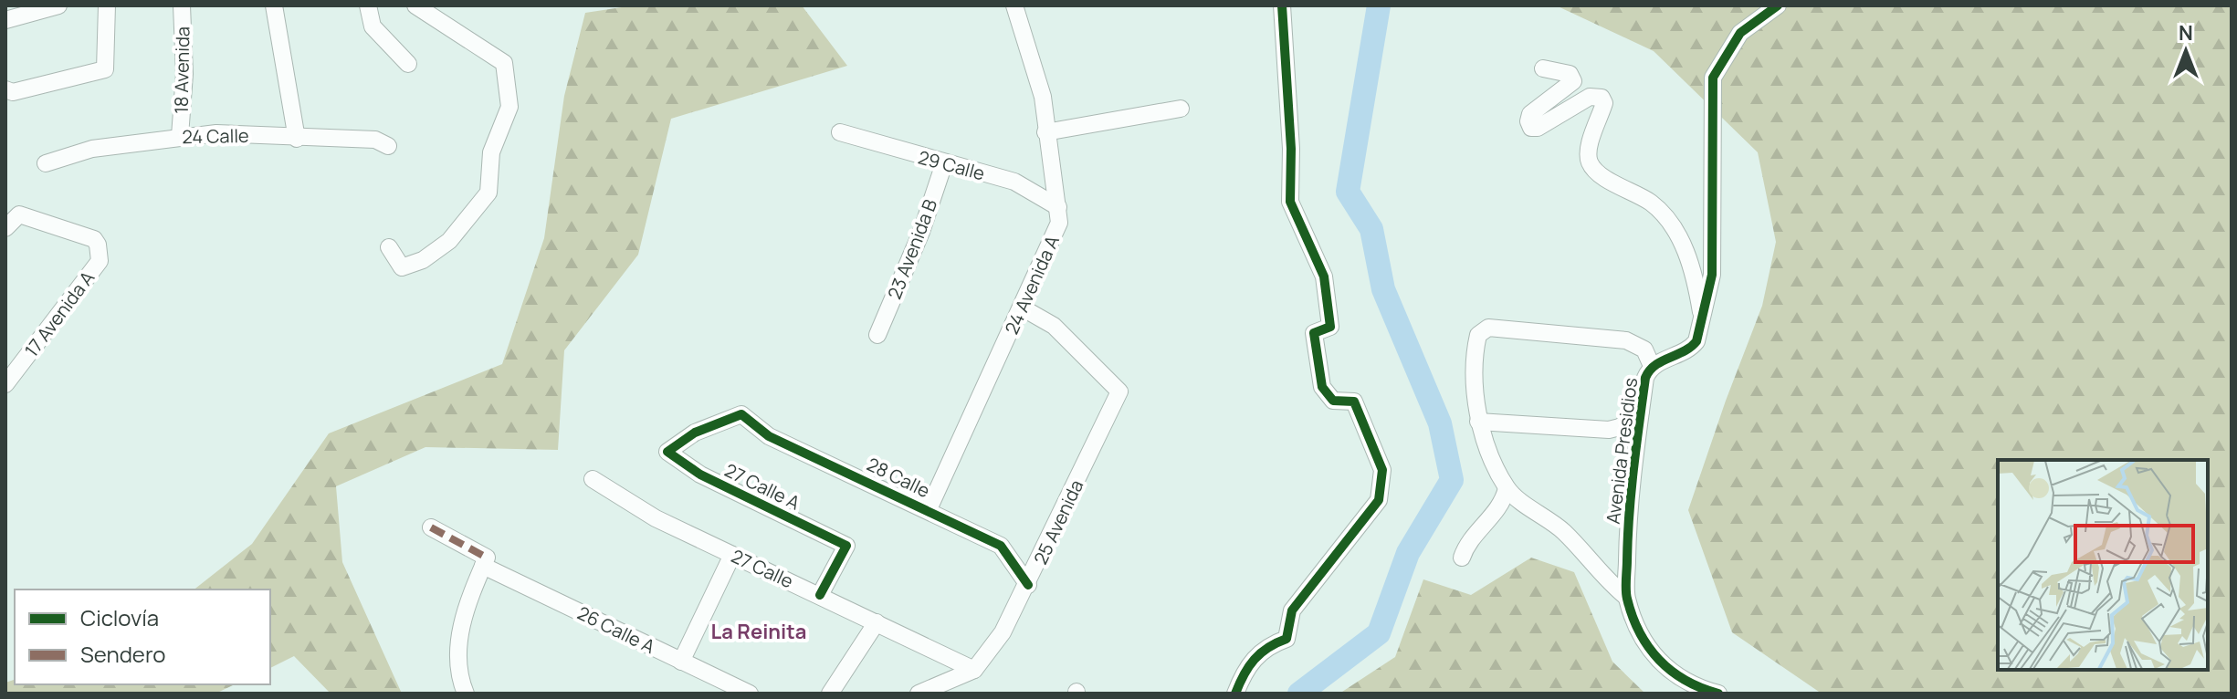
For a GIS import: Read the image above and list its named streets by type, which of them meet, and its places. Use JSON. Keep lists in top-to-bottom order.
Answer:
{
  "streets": {
    "street": [
      "18 Avenida",
      "24 Calle",
      "29 Calle",
      "23 Avenida B",
      "24 Avenida A",
      "17 Avenida A",
      "Avenida Presidios",
      "28 Calle",
      "27 Calle A",
      "25 Avenida",
      "27 Calle",
      "26 Calle A"
    ]
  },
  "crossings": [
    ["18 Avenida", "24 Calle"],
    ["29 Calle", "23 Avenida B"],
    ["29 Calle", "24 Avenida A"],
    ["24 Avenida A", "28 Calle"],
    ["24 Avenida A", "25 Avenida"],
    ["28 Calle", "27 Calle A"],
    ["28 Calle", "25 Avenida"],
    ["27 Calle A", "27 Calle"],
    ["25 Avenida", "27 Calle"]
  ],
  "districts": ["La Reinita"],
  "legend": ["Ciclovía", "Sendero"],
  "north": "top"
}
